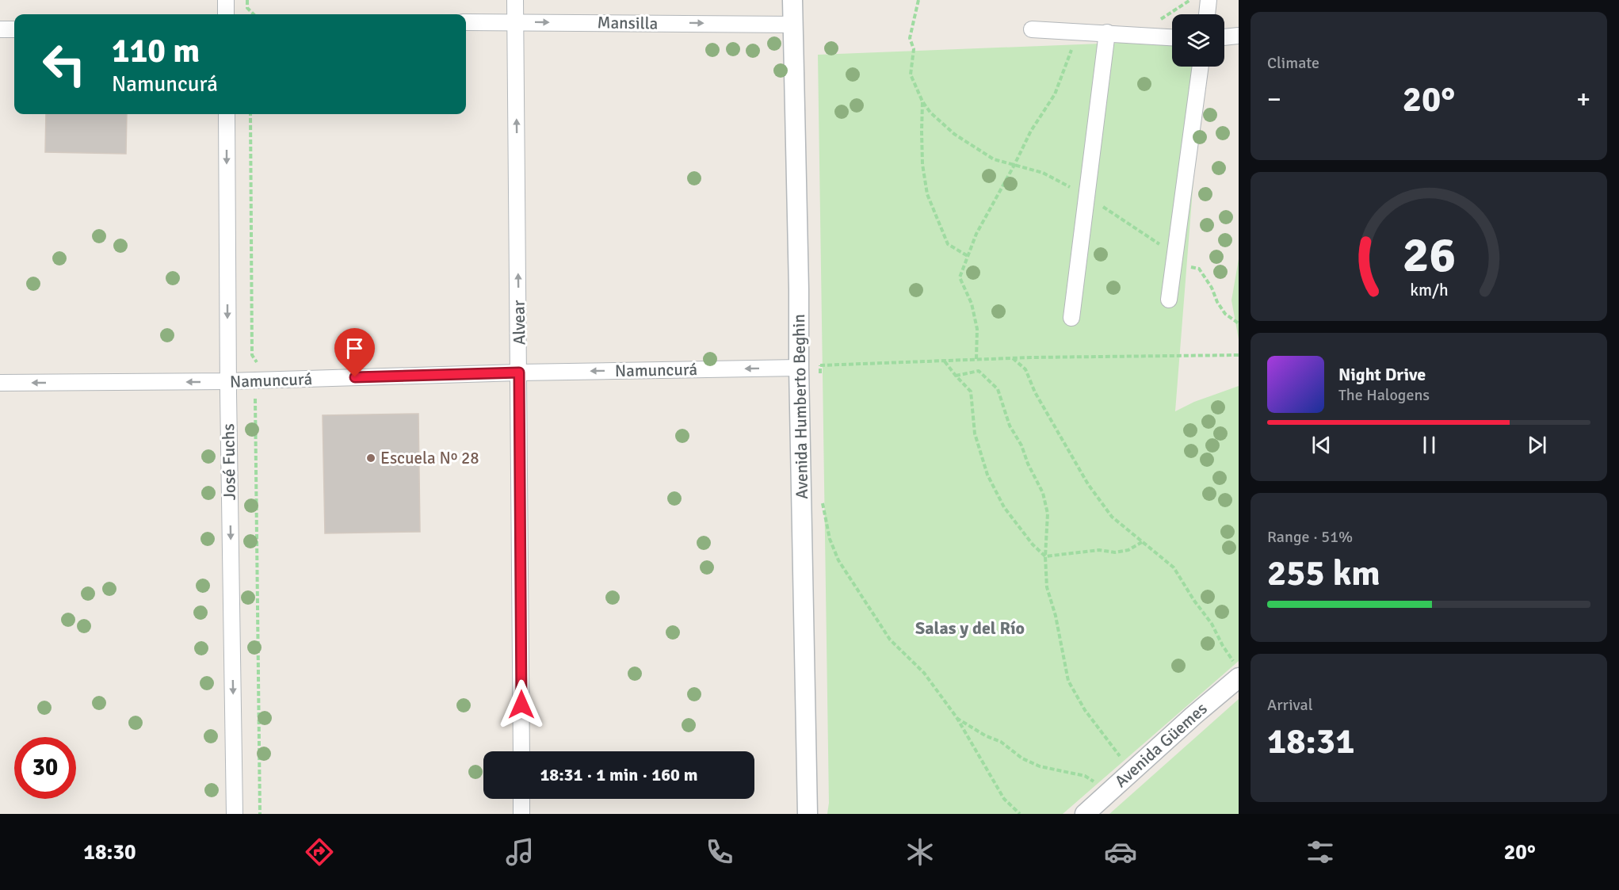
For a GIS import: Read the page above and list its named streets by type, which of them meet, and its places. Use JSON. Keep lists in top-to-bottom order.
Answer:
{
  "streets": {
    "street": [
      "Mansilla",
      "Alvear",
      "Namuncurá",
      "Avenida Humberto Beghin",
      "José Fuchs",
      "Avenida Güemes"
    ]
  },
  "crossings": [
    ["Mansilla", "Alvear"],
    ["Mansilla", "Avenida Humberto Beghin"],
    ["Alvear", "Namuncurá"],
    ["Namuncurá", "Avenida Humberto Beghin"],
    ["Namuncurá", "José Fuchs"]
  ],
  "one_way": [
    "Mansilla",
    "Alvear",
    "Namuncurá",
    "José Fuchs"
  ],
  "districts": ["Salas y del Río"],
  "places": ["Escuela Nº 28"],
  "page": {
    "tile": [
      "Climate",
      ["Range · 51%", "255 km"],
      ["Arrival", "18:31"]
    ],
    "turn": ["110 m", "Namuncurá"],
    "heat": ["−", "20°", "+"],
    "song": ["Night Drive", "The Halogens"],
    "limit": "30",
    "trip": "18:31 · 1 min · 160 m",
    "tabs": ["18:30", "20°"],
    "gauge": ["26", "km/h"]
  }
}
